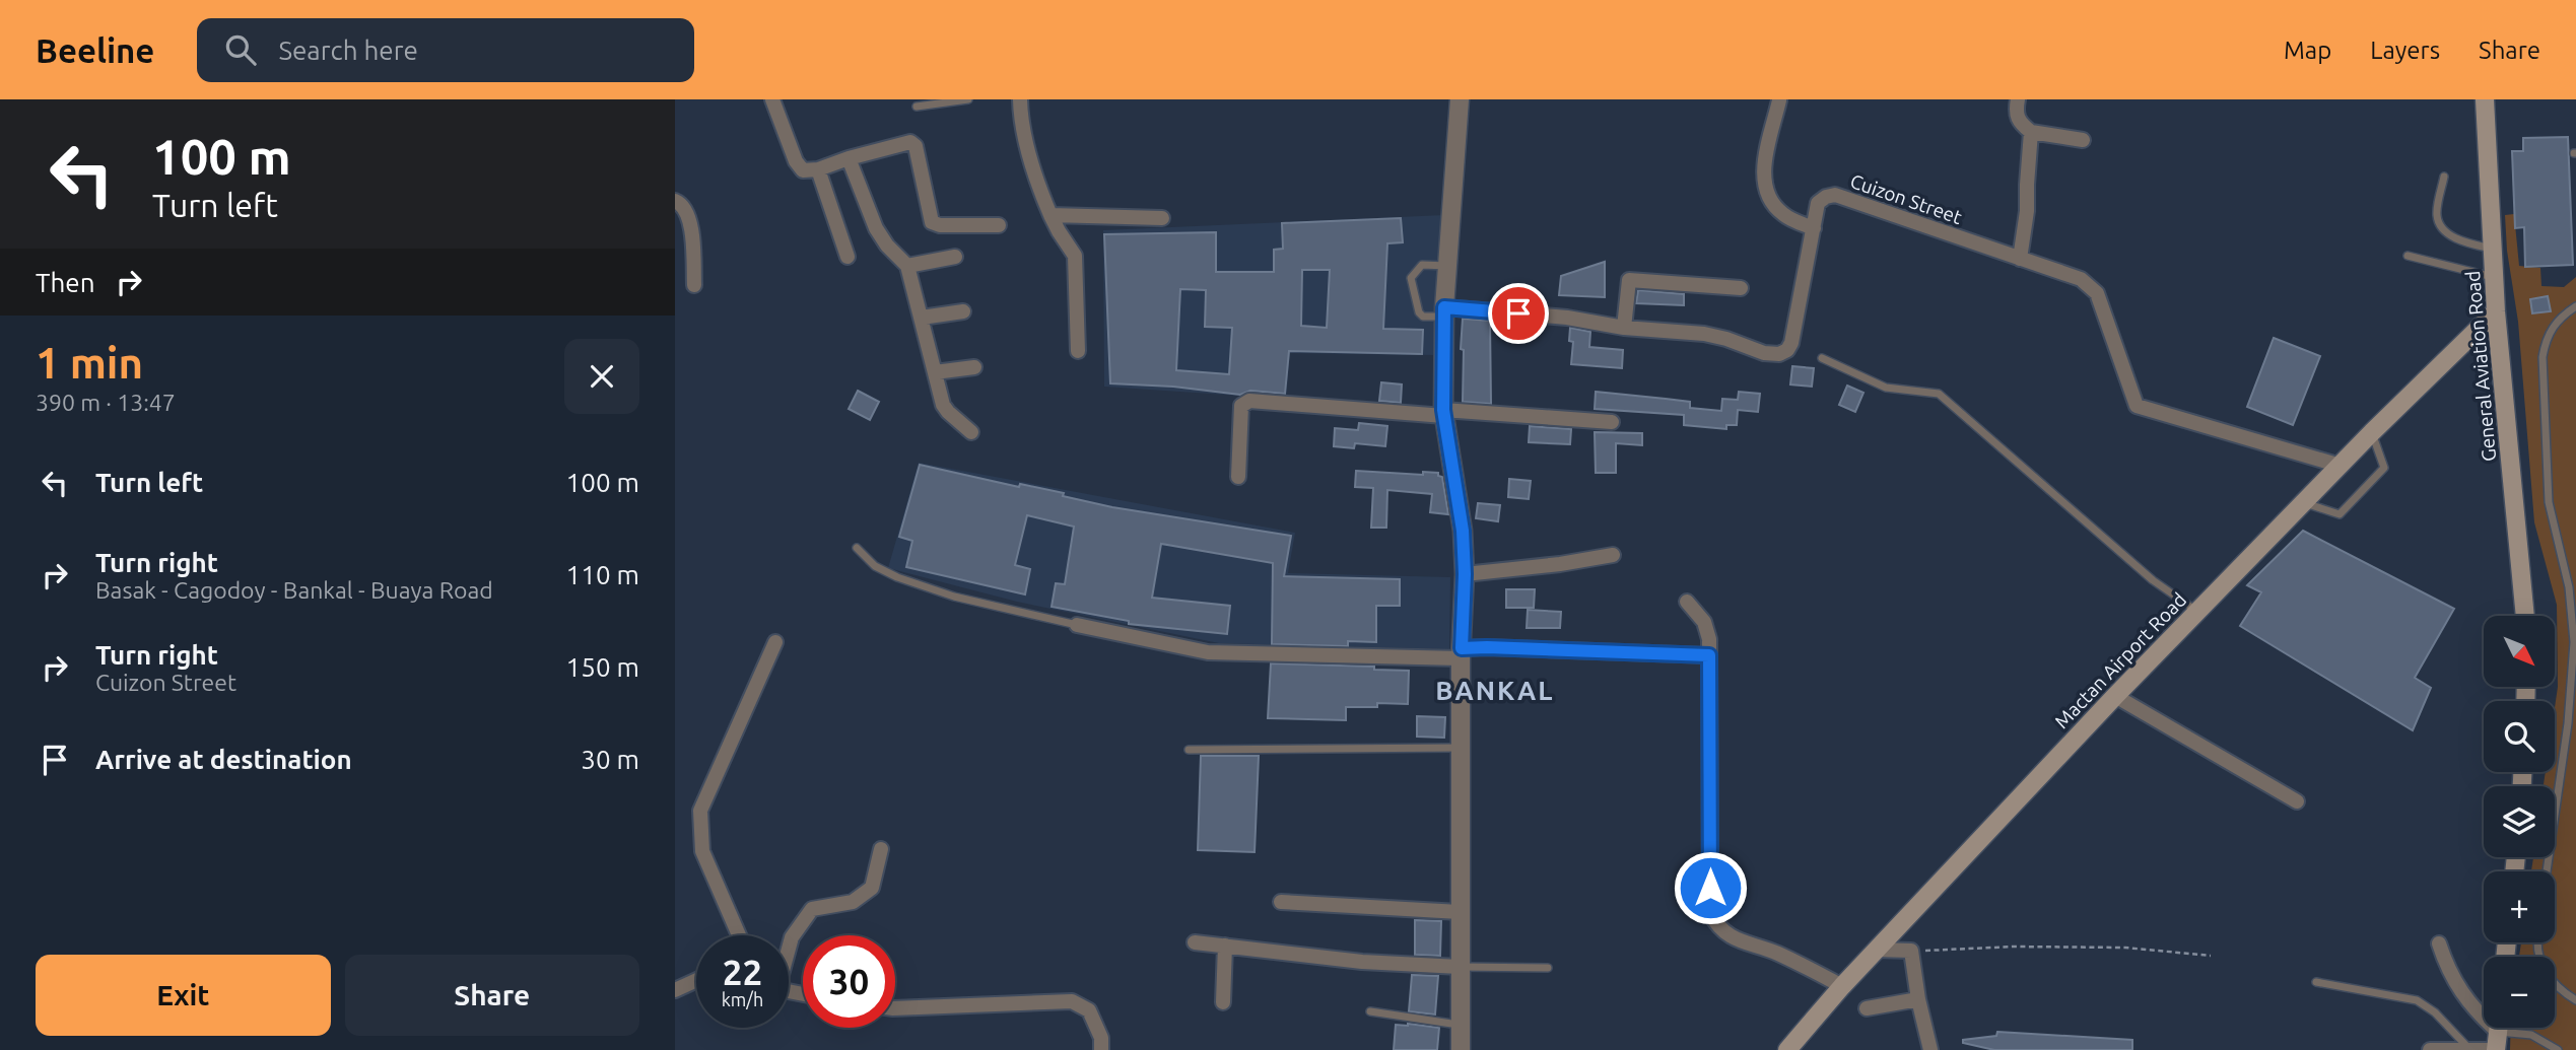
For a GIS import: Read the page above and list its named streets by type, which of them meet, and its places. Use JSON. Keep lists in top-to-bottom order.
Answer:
{
  "streets": {
    "main road": ["General Aviation Road", "Mactan Airport Road"],
    "street": ["Cuizon Street"]
  },
  "crossings": [
    ["Cuizon Street", "Mactan Airport Road"],
    ["General Aviation Road", "Mactan Airport Road"]
  ],
  "districts": ["BANKAL"],
  "north": "bottom right",
  "page": {
    "header": "Beeline",
    "search": "Search here",
    "nav": ["Map", "Layers", "Share"],
    "turn": ["100 m", "Turn left"],
    "then": "Then",
    "heading": ["1 min", "390 m · 13:47"],
    "list": [
      {
        "name": "Turn left",
        "value": "100 m"
      },
      {
        "name": "Turn right",
        "note": "Basak - Cagodoy - Bankal - Buaya Road",
        "value": "110 m"
      },
      {
        "name": "Turn right",
        "note": "Cuizon Street",
        "value": "150 m"
      },
      {
        "name": "Arrive at destination",
        "value": "30 m"
      }
    ],
    "map_buttons": ["+", "−"],
    "speed": "22 km/h",
    "limit": "30",
    "buttons": ["Exit", "Share"]
  }
}
